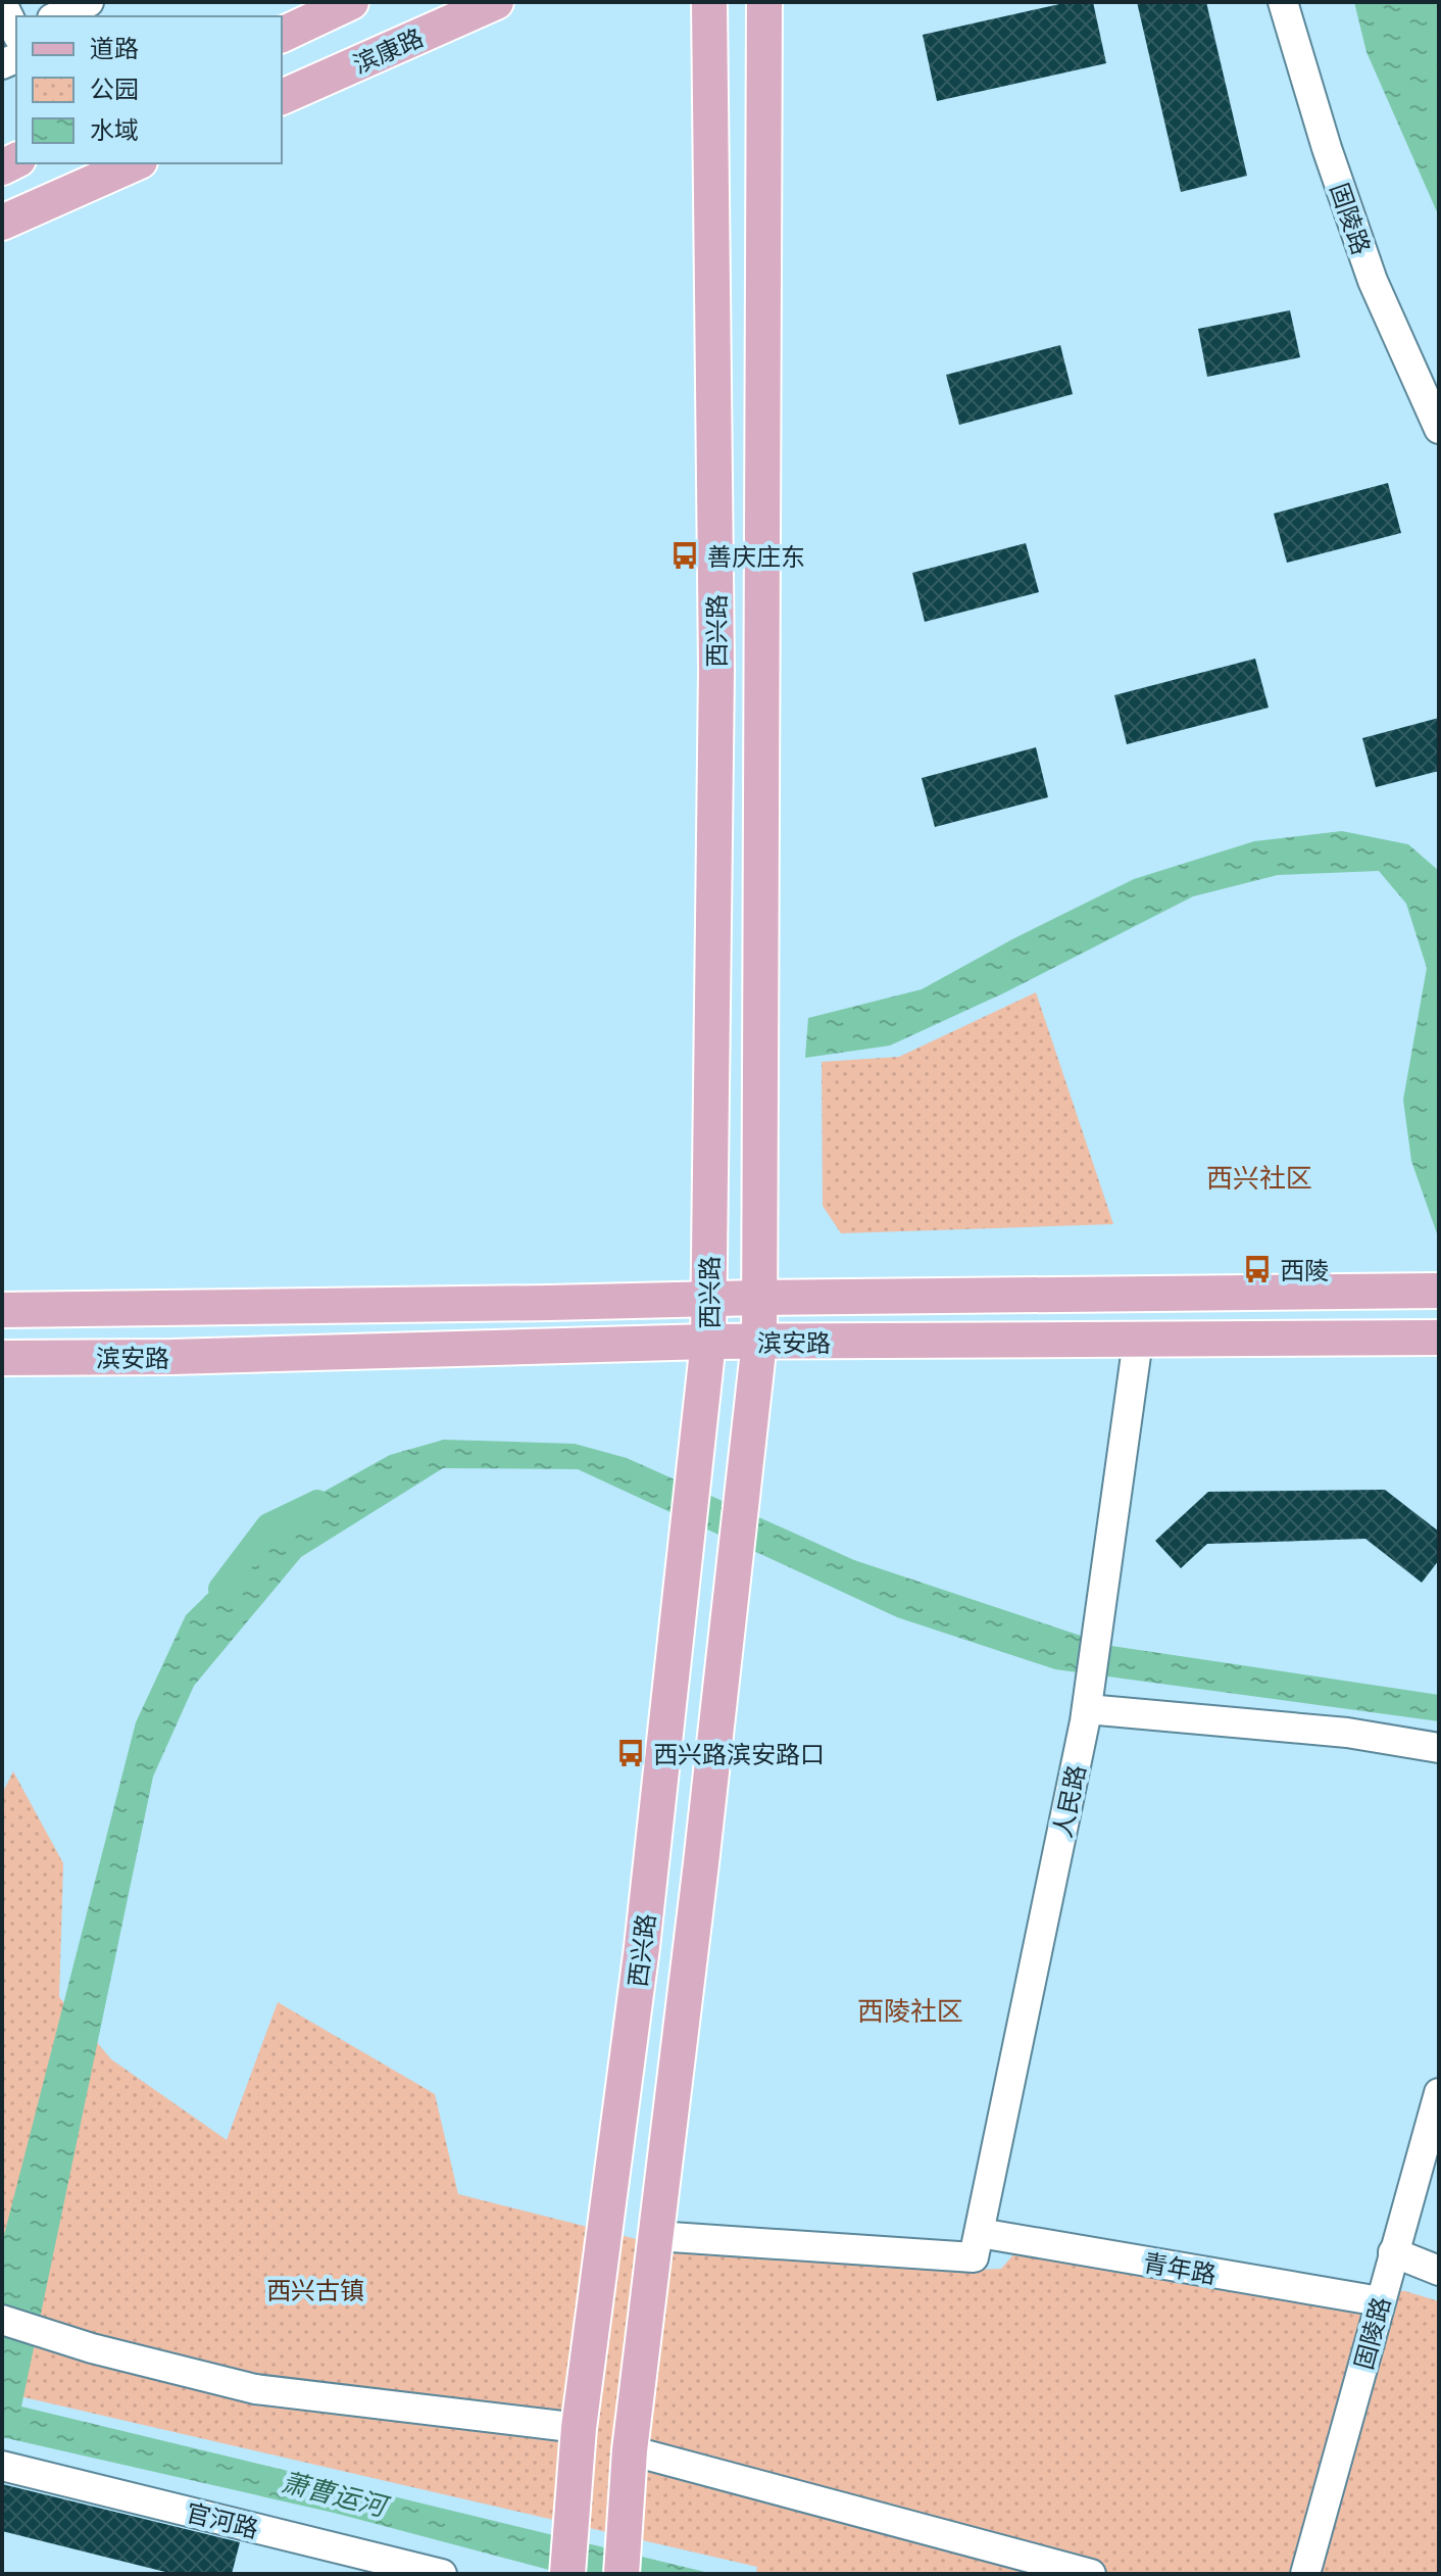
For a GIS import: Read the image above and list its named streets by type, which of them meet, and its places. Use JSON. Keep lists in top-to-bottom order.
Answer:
{
  "streets": {
    "main road": ["滨康路", "西兴路", "滨安路"],
    "street": [
      "固陵路",
      "人民路",
      "青年路",
      "官河路"
    ]
  },
  "crossings": [
    ["固陵路", "青年路"],
    ["西兴路", "滨安路"],
    ["西兴路", "青年路"],
    ["滨安路", "人民路"],
    ["人民路", "青年路"]
  ],
  "districts": ["西兴社区", "西陵社区"],
  "water": ["萧曹运河"],
  "parks": ["西兴古镇"],
  "places": {
    "bus stop": ["善庆庄东", "西陵", "西兴路滨安路口"]
  },
  "legend": ["道路", "公园", "水域"]
}
